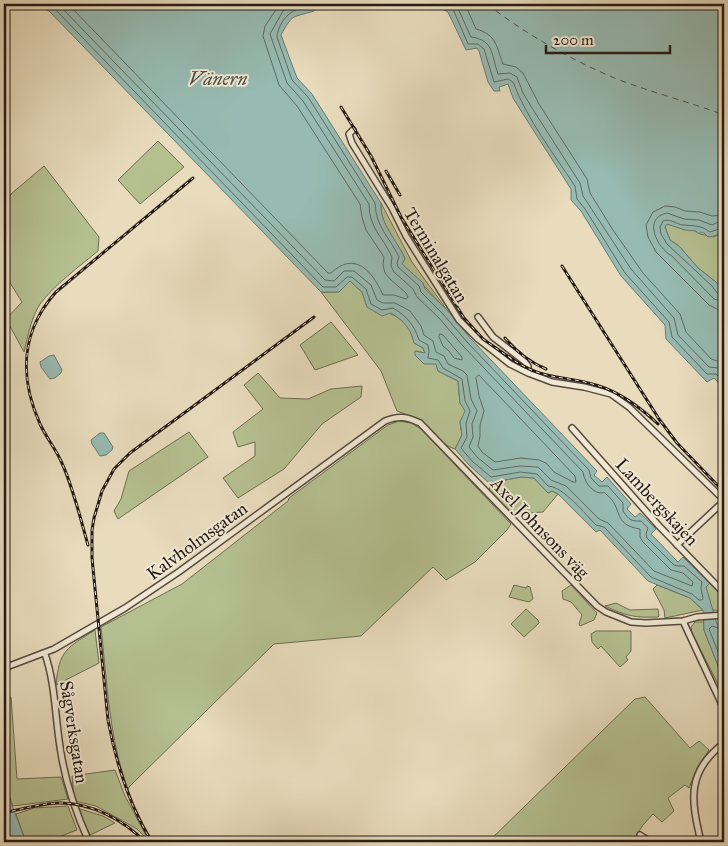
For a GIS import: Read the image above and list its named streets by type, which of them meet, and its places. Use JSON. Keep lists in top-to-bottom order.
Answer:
{
  "streets": {
    "street": [
      "Terminalgatan",
      "Lambergskajen",
      "Axel Johnsons väg",
      "Kalvholmsgatan",
      "Sågverksgatan"
    ]
  },
  "crossings": [
    ["Axel Johnsons väg", "Kalvholmsgatan"],
    ["Kalvholmsgatan", "Sågverksgatan"]
  ],
  "water": ["Vänern"],
  "scale_bar": "200 m"
}
